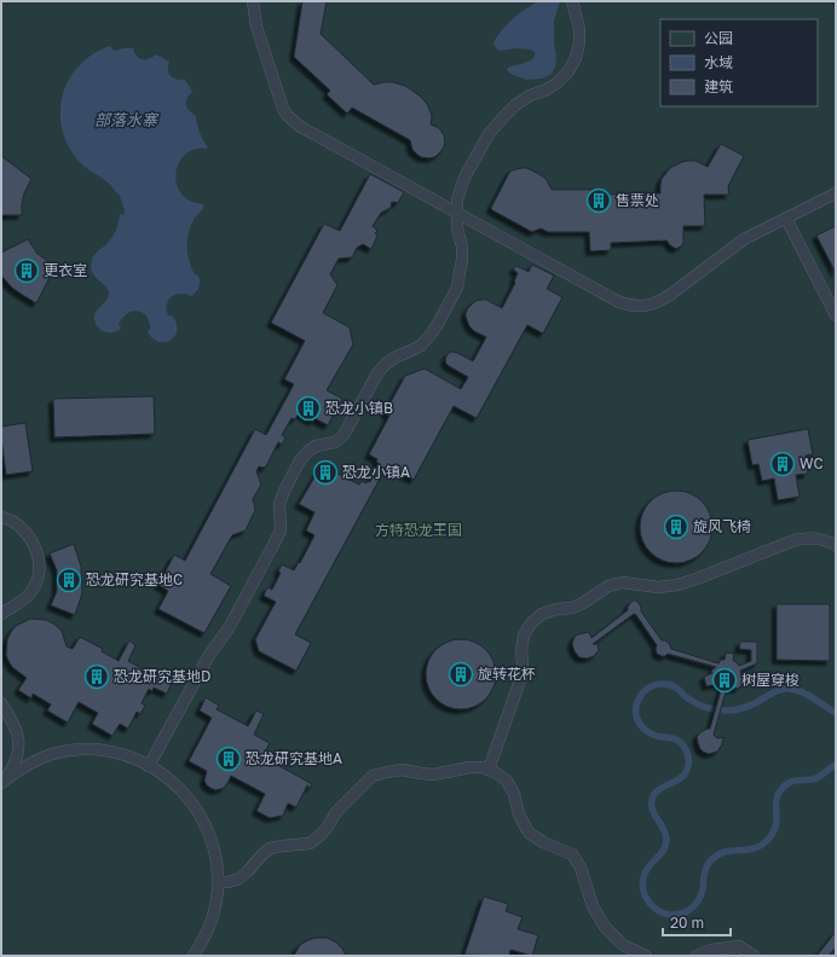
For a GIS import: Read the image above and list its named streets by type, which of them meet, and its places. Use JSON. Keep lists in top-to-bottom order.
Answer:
{
  "water": ["部落水寨"],
  "parks": ["方特恐龙王国"],
  "places": {
    "building": [
      "售票处",
      "更衣室",
      "恐龙小镇B",
      "WC",
      "恐龙小镇A",
      "旋风飞椅",
      "恐龙研究基地C",
      "旋转花杯",
      "恐龙研究基地D",
      "树屋穿梭",
      "恐龙研究基地A"
    ]
  },
  "legend": ["公园", "水域", "建筑"],
  "scale_bar": "20 m"
}
